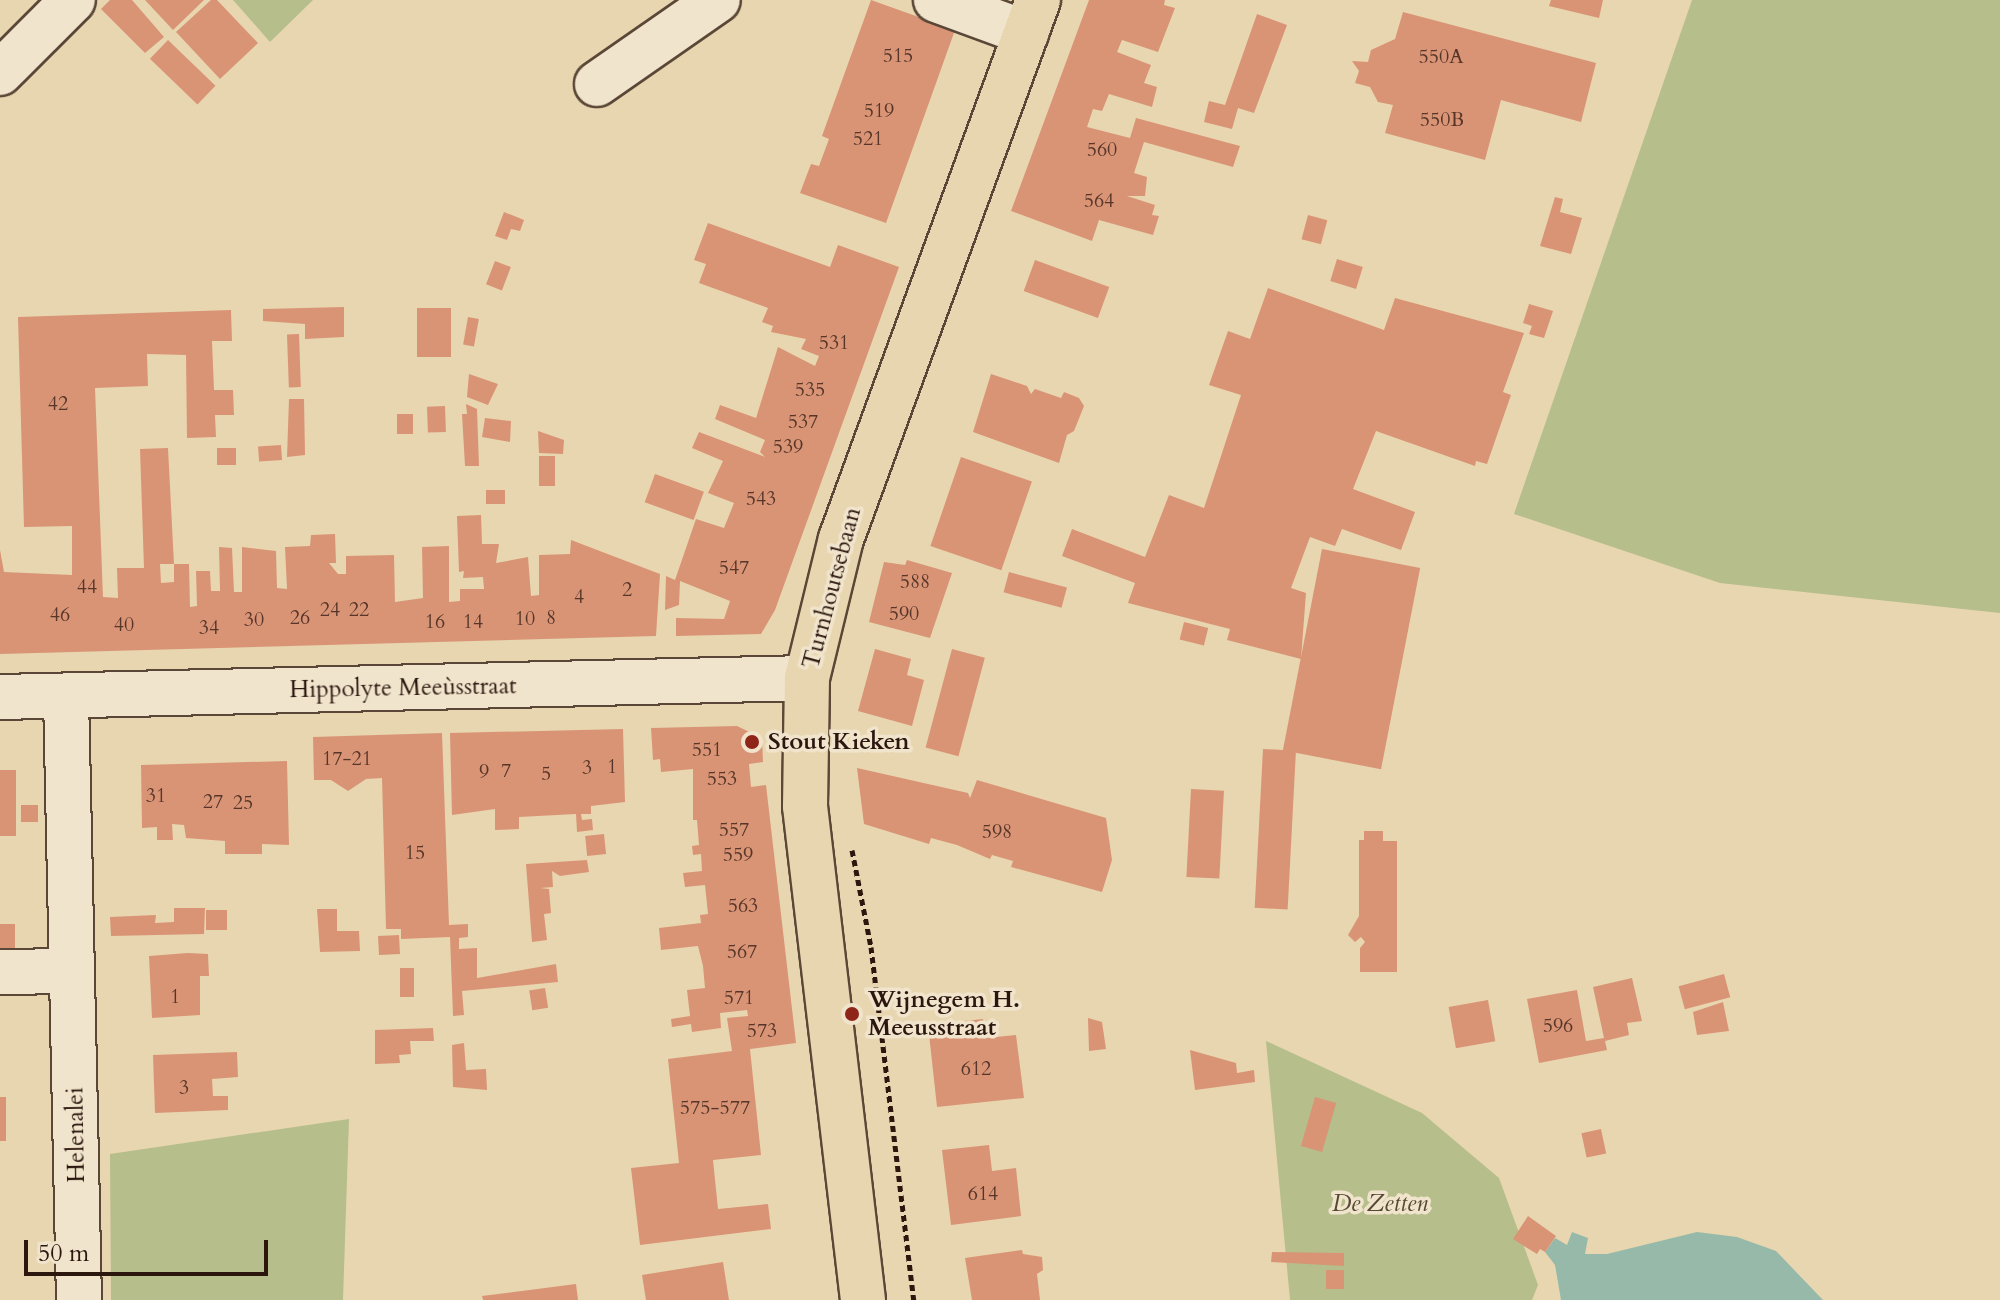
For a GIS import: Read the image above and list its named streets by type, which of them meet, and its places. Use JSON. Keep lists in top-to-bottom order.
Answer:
{
  "streets": {
    "main road": ["Turnhoutsebaan"],
    "street": ["Hippolyte Meeùsstraat", "Helenalei"]
  },
  "crossings": [
    ["Turnhoutsebaan", "Hippolyte Meeùsstraat"],
    ["Hippolyte Meeùsstraat", "Helenalei"]
  ],
  "parks": ["De Zetten"],
  "places": ["Stout Kieken", "Wijnegem H. Meeusstraat"],
  "house_numbers": [
    "515",
    "550A",
    "519",
    "550B",
    "521",
    "560",
    "564",
    "531",
    "535",
    "42",
    "537",
    "539",
    "543",
    "547",
    "588",
    "44",
    "2",
    "4",
    "24",
    "22",
    "590",
    "46",
    "26",
    "8",
    "10",
    "30",
    "16",
    "14",
    "40",
    "34",
    "551",
    "17-21",
    "1",
    "3",
    "7",
    "9",
    "5",
    "553",
    "31",
    "27",
    "25",
    "557",
    "598",
    "15",
    "559",
    "563",
    "567",
    "1",
    "571",
    "596",
    "573",
    "612",
    "3",
    "575-577",
    "614"
  ],
  "scale_bar": "50 m"
}
